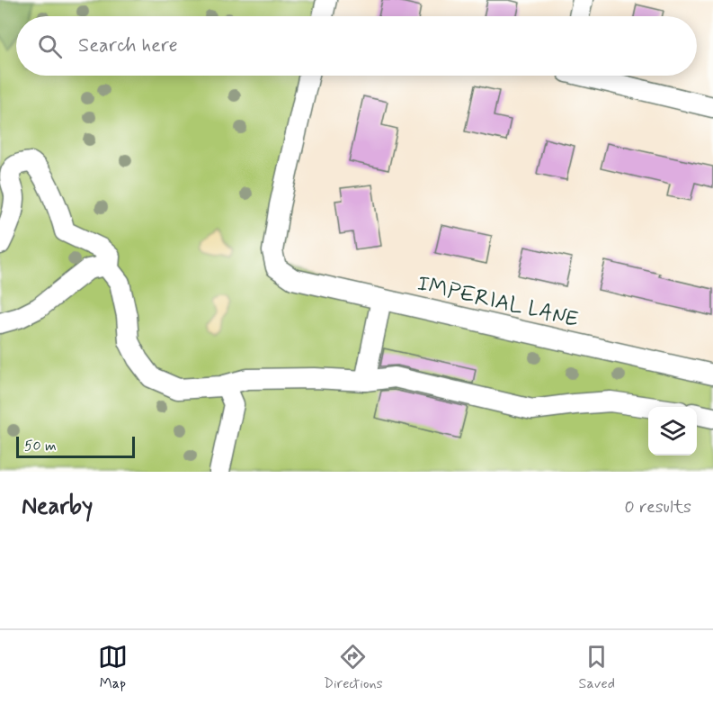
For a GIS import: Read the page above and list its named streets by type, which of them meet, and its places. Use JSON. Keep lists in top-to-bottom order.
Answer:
{
  "streets": {
    "street": ["IMPERIAL LANE"]
  },
  "scale_bar": "50 m",
  "page": {
    "search": "Search here",
    "scale": "50 m",
    "heading": ["Nearby", "0 results"],
    "nav": ["Map", "Directions", "Saved"]
  }
}
